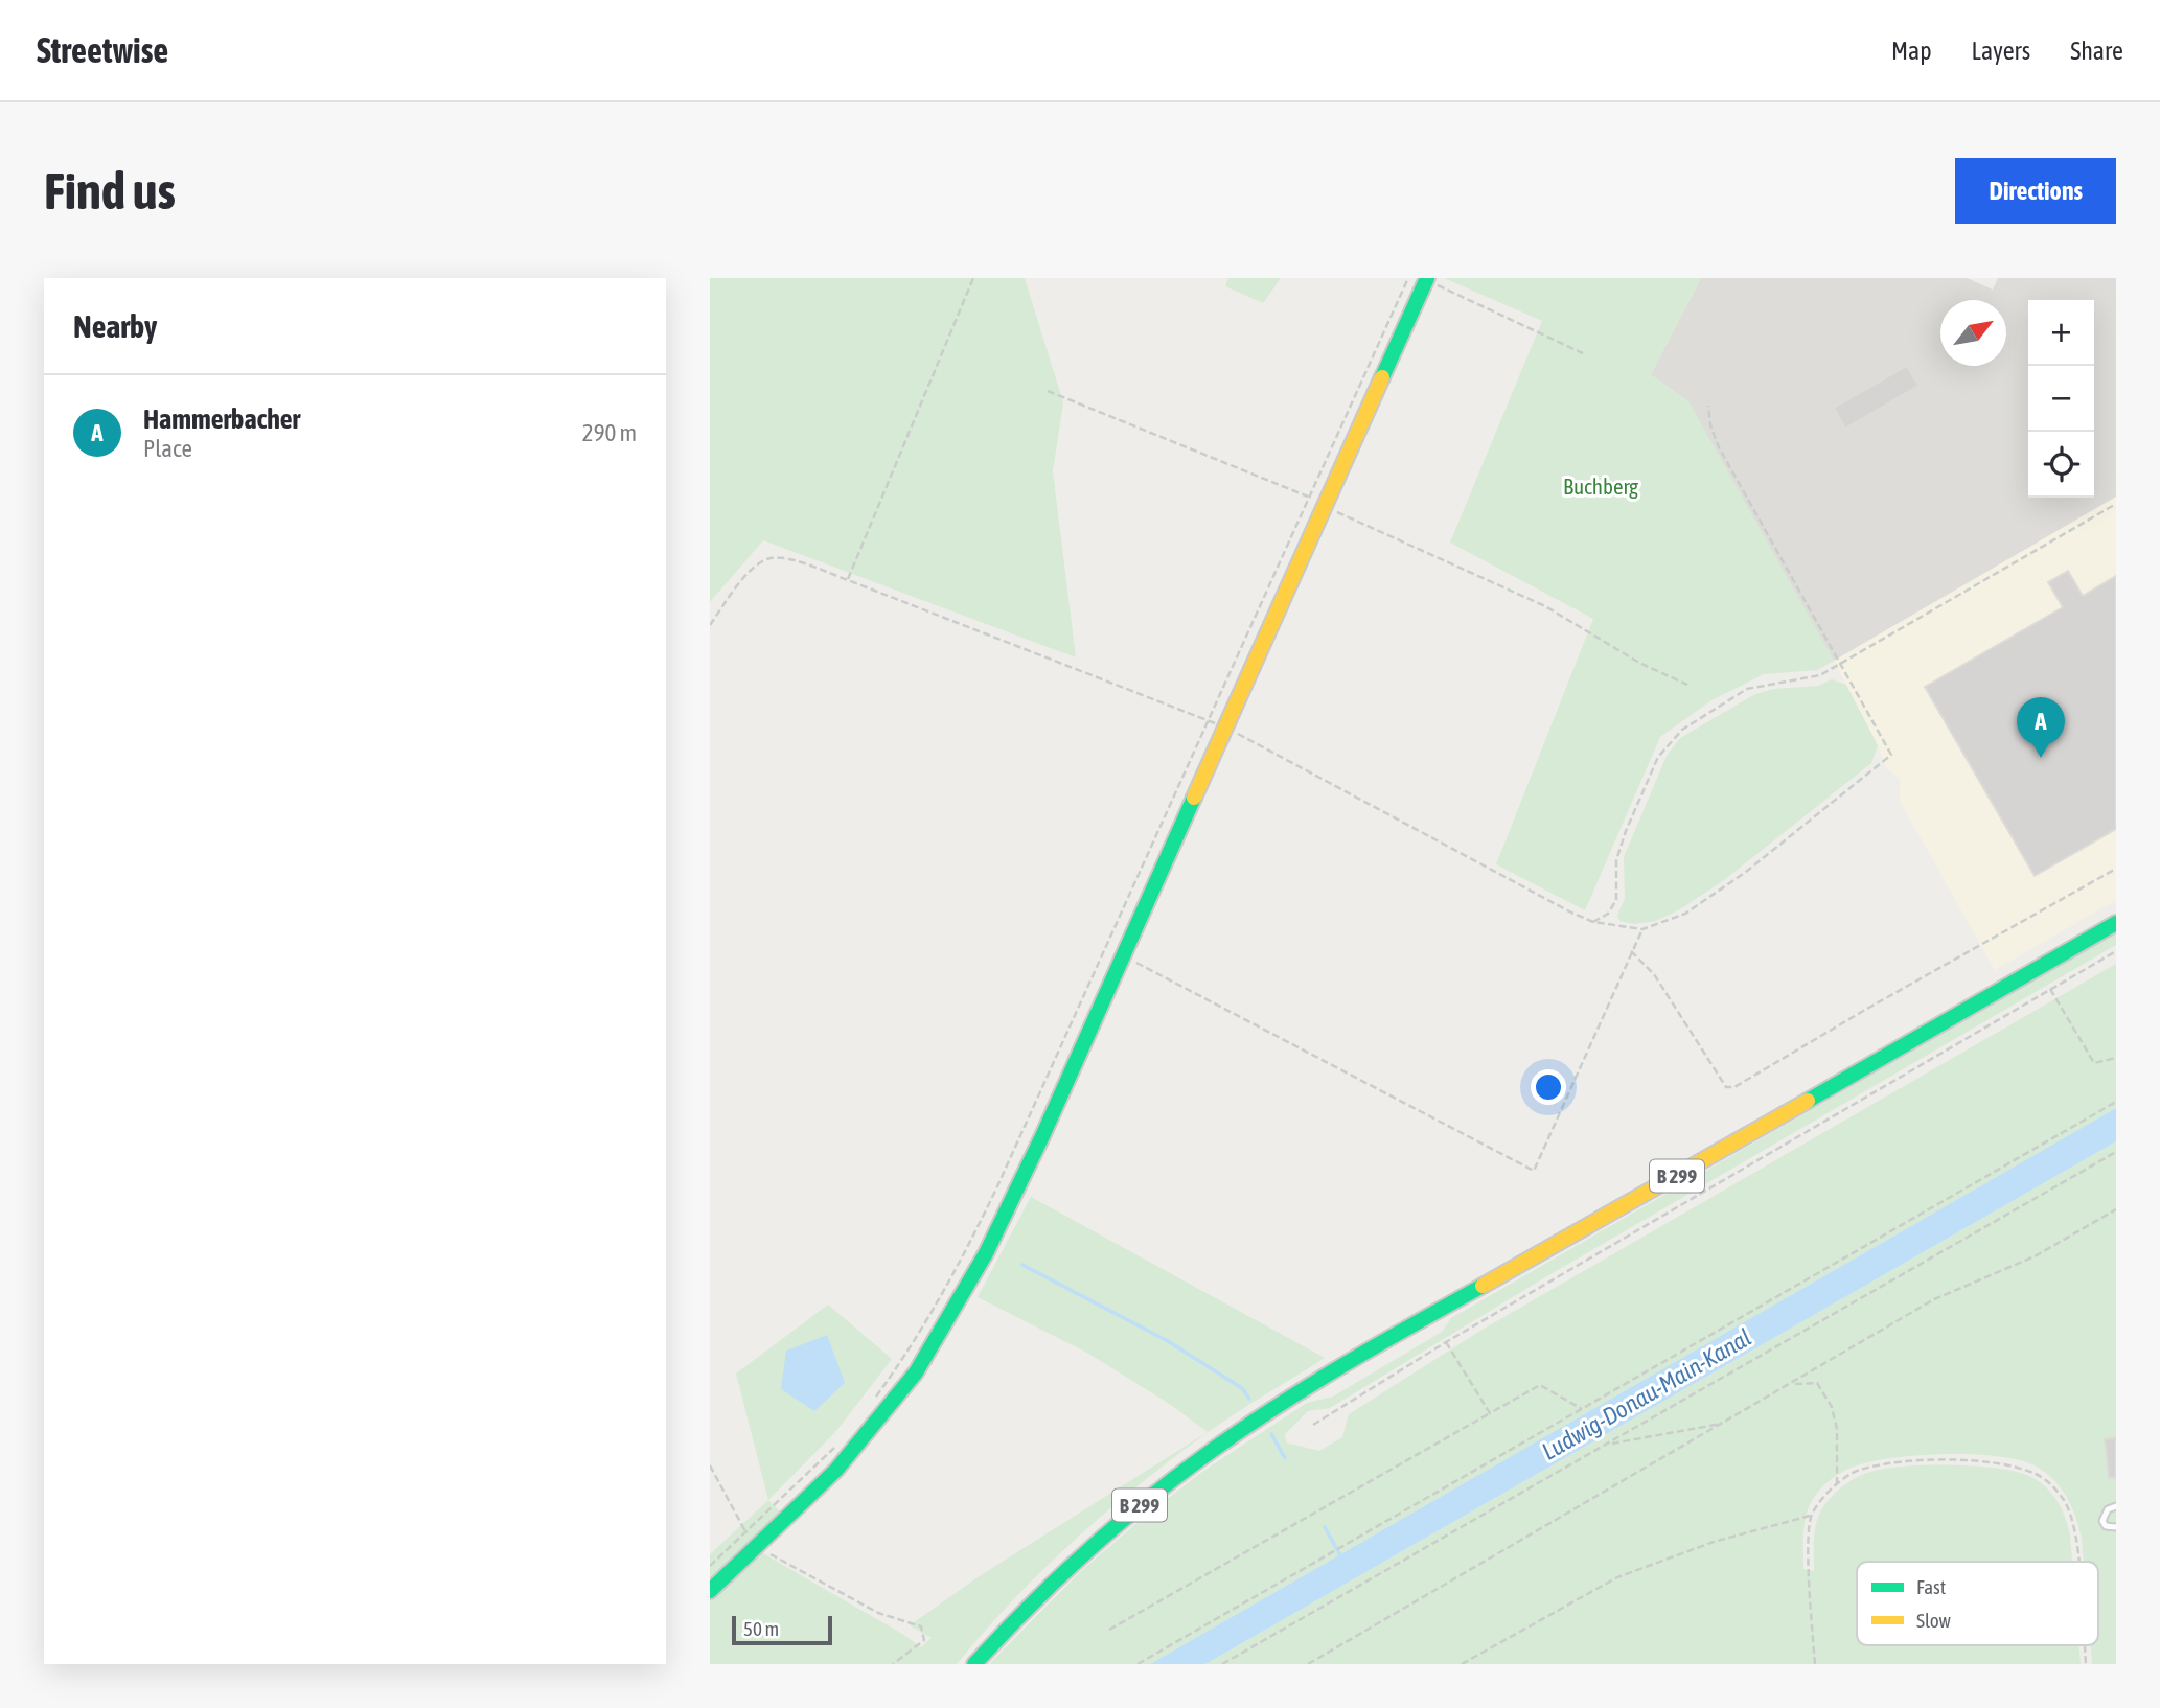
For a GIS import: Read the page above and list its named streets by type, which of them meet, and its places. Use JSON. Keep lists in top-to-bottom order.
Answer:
{
  "streets": {
    "street": ["B 299"]
  },
  "water": ["Ludwig-Donau-Main-Kanal"],
  "parks": ["Buchberg"],
  "legend": ["Fast", "Slow"],
  "scale_bar": "50 m",
  "north": "top right",
  "page": {
    "header": "Streetwise",
    "nav": ["Map", "Layers", "Share"],
    "buttons": "Directions",
    "title": "Find us",
    "heading": "Nearby",
    "map_buttons": ["+", "−"],
    "list": [
      {
        "mark": "A",
        "name": "Hammerbacher",
        "note": "Place",
        "value": "290 m"
      }
    ],
    "pins": "A",
    "scale": "50 m"
  }
}
